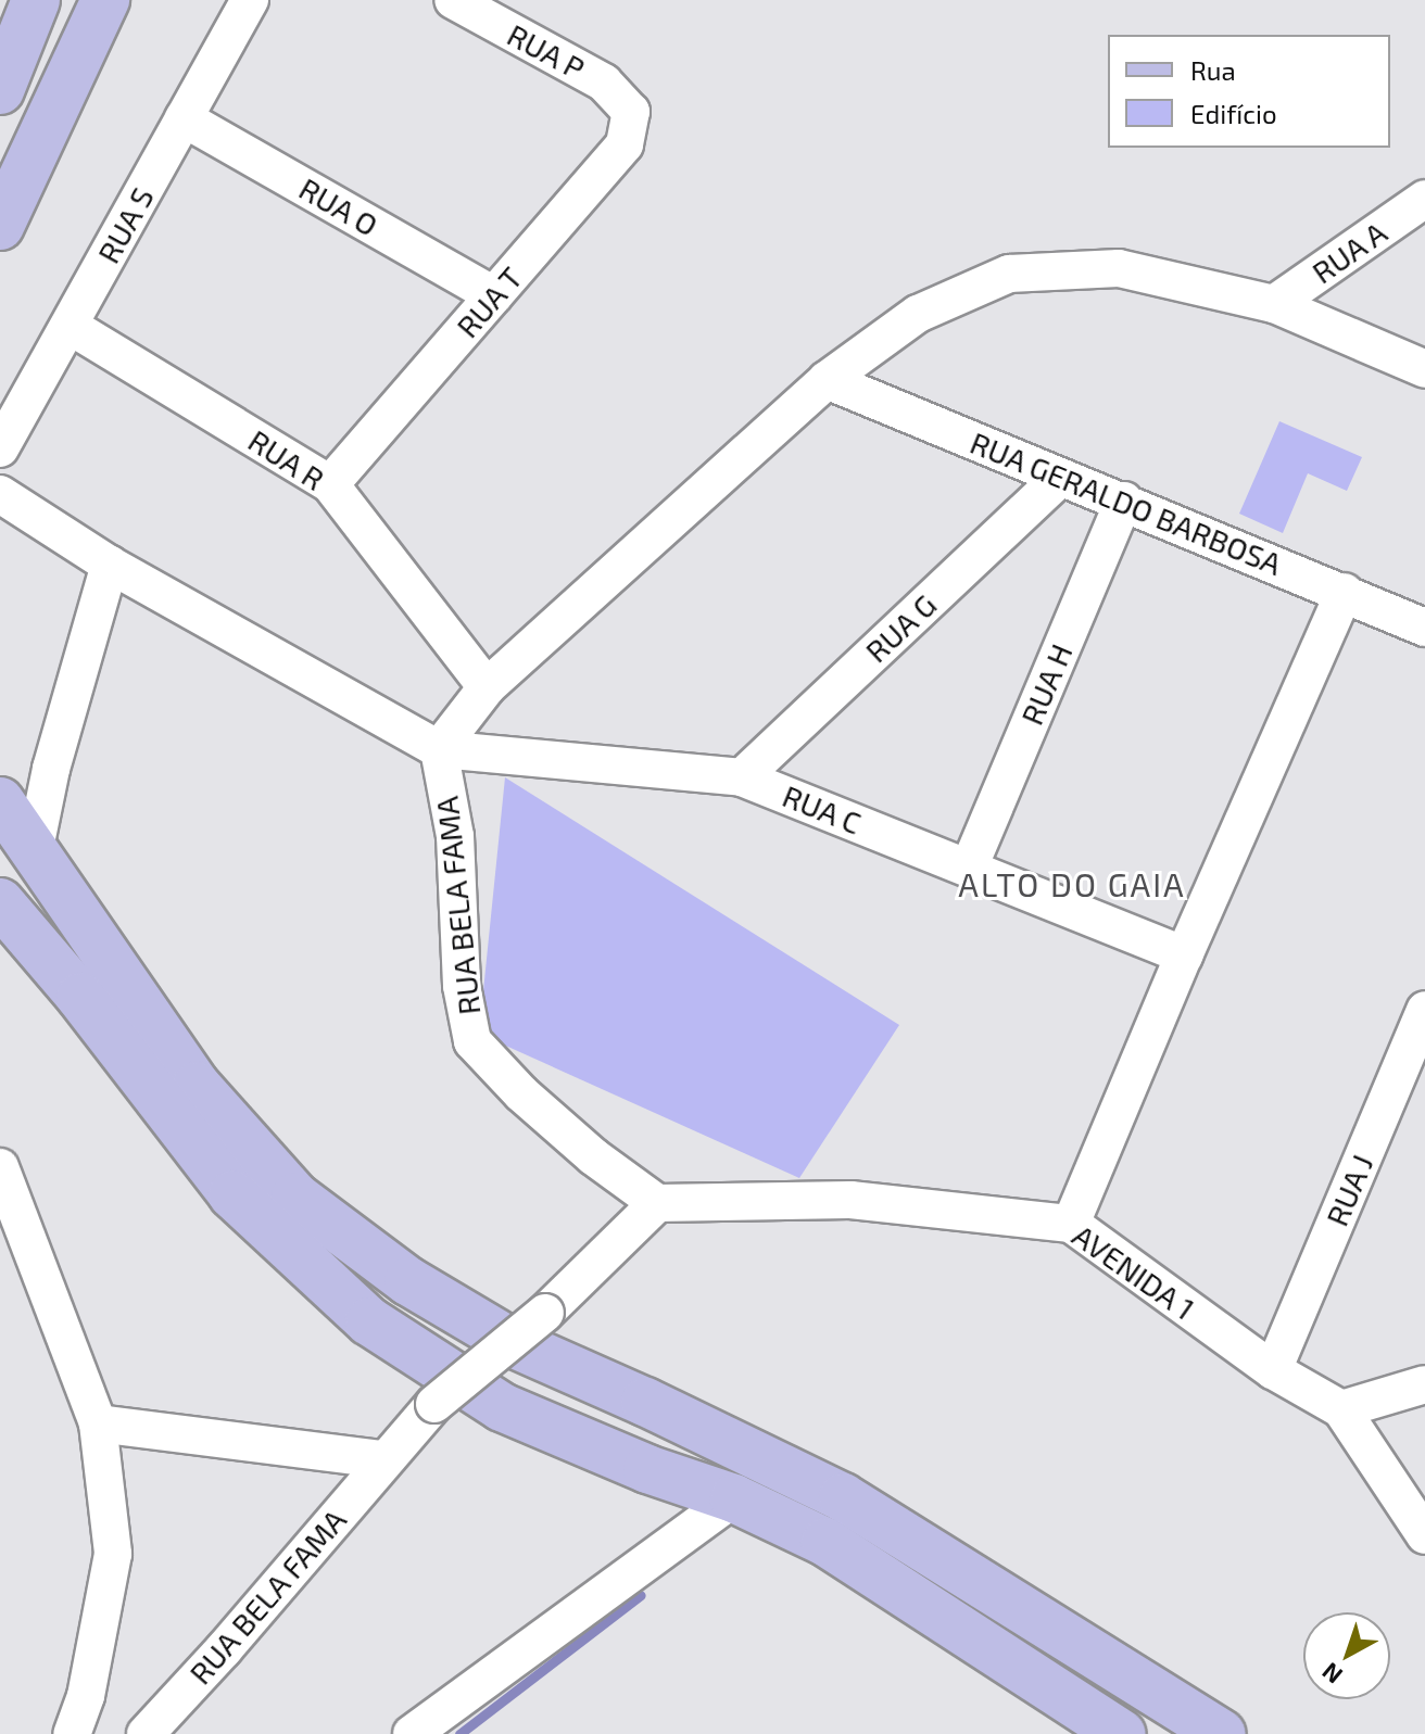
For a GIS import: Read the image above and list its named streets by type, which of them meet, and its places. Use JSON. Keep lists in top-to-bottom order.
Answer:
{
  "streets": {
    "street": [
      "RUA P",
      "RUA O",
      "RUA S",
      "RUA A",
      "RUA T",
      "RUA R",
      "RUA GERALDO BARBOSA",
      "RUA G",
      "RUA H",
      "RUA C",
      "RUA BELA FAMA",
      "RUA J",
      "AVENIDA 1"
    ]
  },
  "crossings": [
    ["RUA P", "RUA T"],
    ["RUA O", "RUA S"],
    ["RUA O", "RUA T"],
    ["RUA S", "RUA R"],
    ["RUA T", "RUA R"],
    ["RUA GERALDO BARBOSA", "RUA G"],
    ["RUA GERALDO BARBOSA", "RUA H"],
    ["RUA G", "RUA C"],
    ["RUA H", "RUA C"],
    ["RUA C", "RUA BELA FAMA"],
    ["RUA BELA FAMA", "AVENIDA 1"],
    ["RUA J", "AVENIDA 1"]
  ],
  "districts": ["ALTO DO GAIA"],
  "legend": ["Rua", "Edifício"],
  "north": "bottom left"
}
